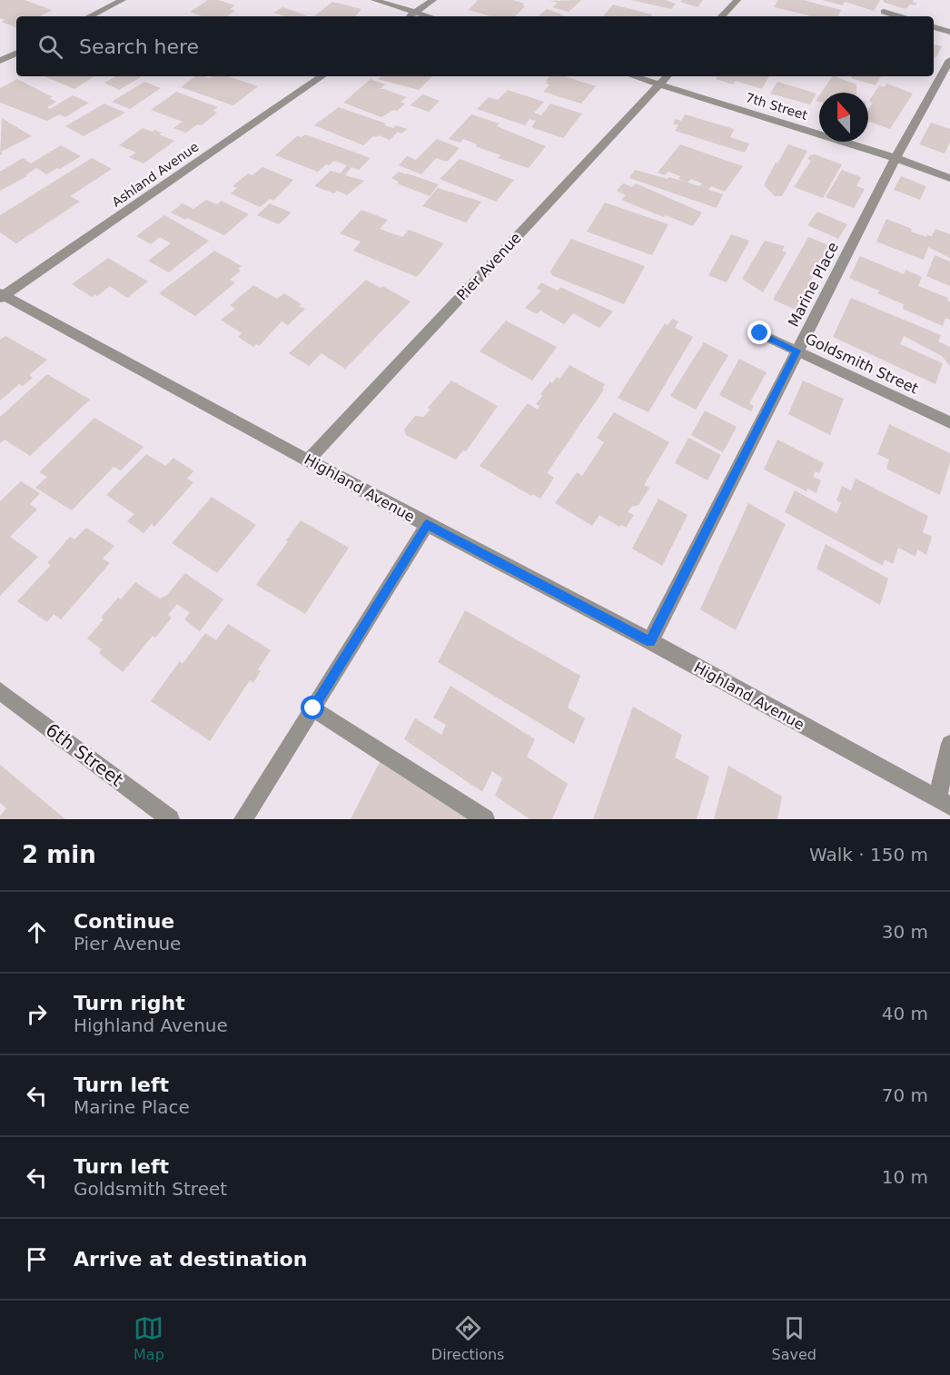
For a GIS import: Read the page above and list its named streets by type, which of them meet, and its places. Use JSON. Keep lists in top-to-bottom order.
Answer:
{
  "streets": {
    "street": [
      "7th Street",
      "Ashland Avenue",
      "Pier Avenue",
      "Marine Place",
      "Goldsmith Street",
      "Highland Avenue",
      "6th Street"
    ]
  },
  "crossings": [
    ["7th Street", "Pier Avenue"],
    ["7th Street", "Marine Place"],
    ["Ashland Avenue", "Highland Avenue"],
    ["Pier Avenue", "Highland Avenue"],
    ["Marine Place", "Goldsmith Street"],
    ["Marine Place", "Highland Avenue"]
  ],
  "north": "top",
  "page": {
    "search": "Search here",
    "heading": ["2 min", "Walk · 150 m"],
    "list": [
      ["Continue", "Pier Avenue", "30 m"],
      ["Turn right", "Highland Avenue", "40 m"],
      ["Turn left", "Marine Place", "70 m"],
      ["Turn left", "Goldsmith Street", "10 m"],
      "Arrive at destination"
    ],
    "nav": ["Map", "Directions", "Saved"]
  }
}
